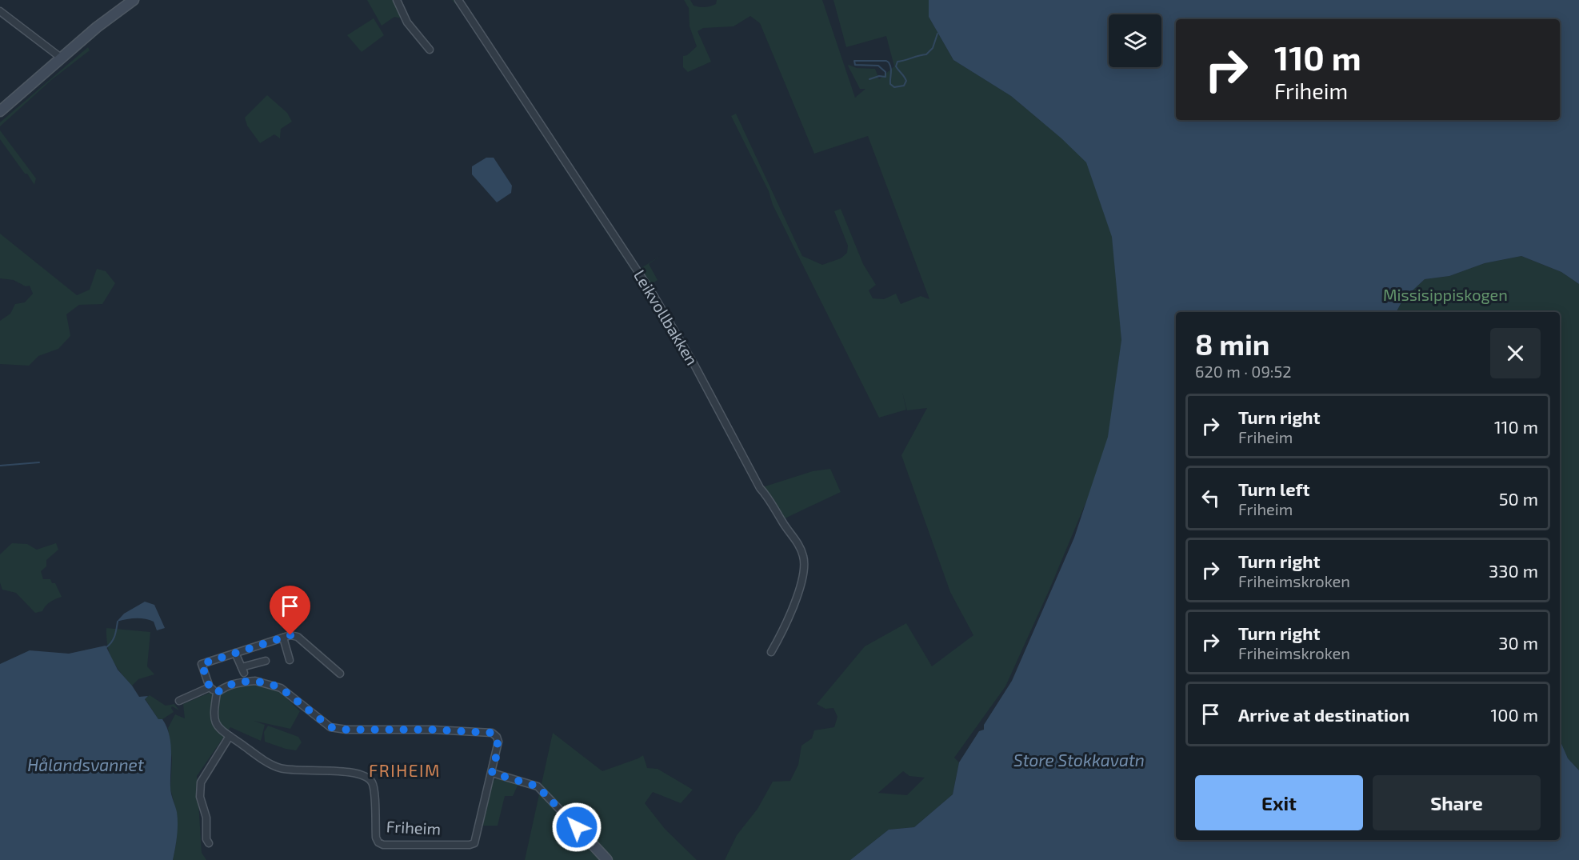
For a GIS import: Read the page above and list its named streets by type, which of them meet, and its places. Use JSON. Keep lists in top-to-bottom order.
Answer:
{
  "streets": {
    "street": ["Leikvollbakken", "Friheim"]
  },
  "districts": ["FRIHEIM"],
  "water": ["Store Stokkavatn", "Hålandsvannet"],
  "parks": ["Missisippiskogen"],
  "page": {
    "turn": ["110 m", "Friheim"],
    "heading": ["8 min", "620 m · 09:52"],
    "list": [
      {
        "name": "Turn right",
        "note": "Friheim",
        "value": "110 m"
      },
      {
        "name": "Turn left",
        "note": "Friheim",
        "value": "50 m"
      },
      {
        "name": "Turn right",
        "note": "Friheimskroken",
        "value": "330 m"
      },
      {
        "name": "Turn right",
        "note": "Friheimskroken",
        "value": "30 m"
      },
      {
        "name": "Arrive at destination",
        "value": "100 m"
      }
    ],
    "buttons": ["Exit", "Share"]
  }
}
